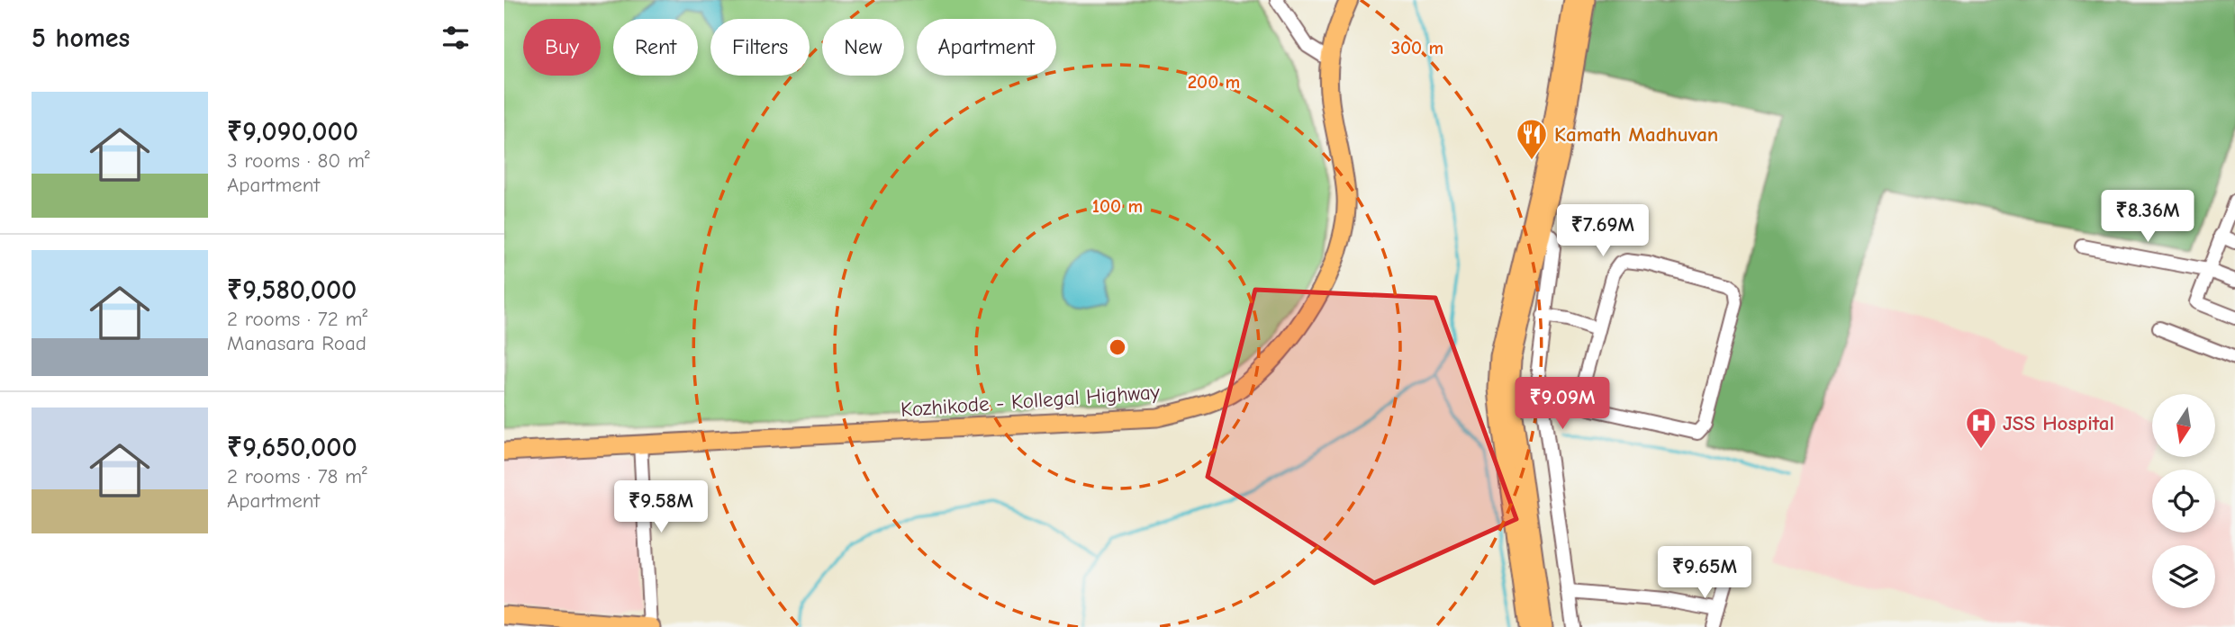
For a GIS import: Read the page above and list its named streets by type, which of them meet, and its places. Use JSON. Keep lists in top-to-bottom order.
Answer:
{
  "streets": {
    "main road": ["Kozhikode - Kollegal Highway"]
  },
  "places": {
    "restaurant": ["Kamath Madhuvan"],
    "hospital": ["JSS Hospital"]
  },
  "north": "bottom",
  "page": {
    "heading": "5 homes",
    "chip": [
      "Buy",
      "Rent",
      "Filters",
      "New",
      "Apartment"
    ],
    "list": [
      {
        "name": "₹9,090,000",
        "note": "3 rooms · 80 m² · Apartment"
      },
      {
        "name": "₹9,580,000",
        "note": "2 rooms · 72 m² · Manasara Road"
      },
      {
        "name": "₹9,650,000",
        "note": "2 rooms · 78 m² · Apartment"
      }
    ],
    "price": [
      "₹8.36M",
      "₹7.69M",
      "₹9.09M",
      "₹9.58M",
      "₹9.65M"
    ]
  },
  "rings": ["300 m", "200 m", "100 m"]
}
